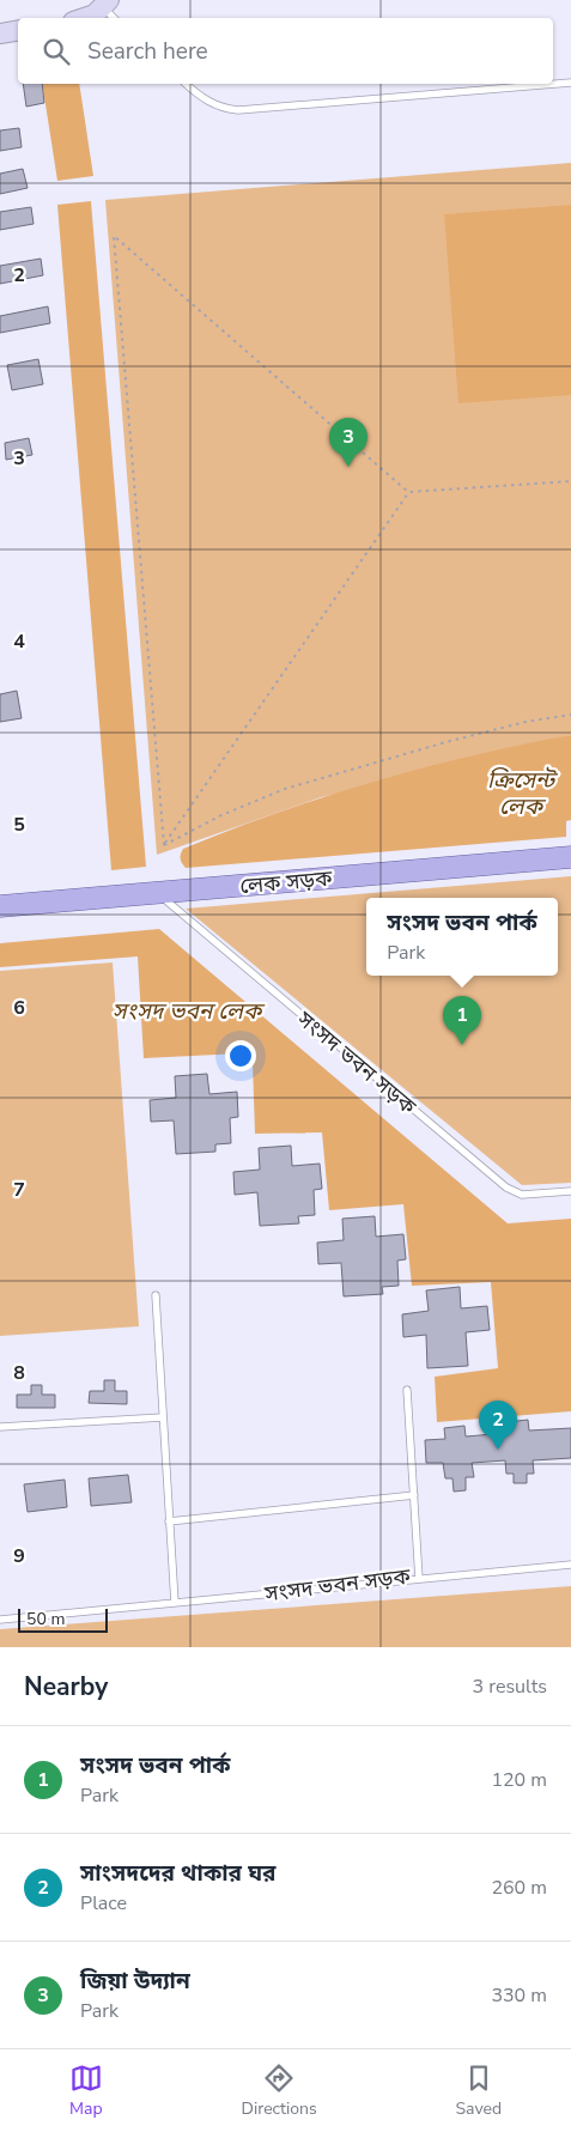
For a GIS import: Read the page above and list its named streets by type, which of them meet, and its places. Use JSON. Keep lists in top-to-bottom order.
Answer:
{
  "streets": {
    "main road": ["লেক সড়ক"],
    "lane": ["সংসদ ভবন সড়ক"]
  },
  "crossings": [
    ["লেক সড়ক", "সংসদ ভবন সড়ক"]
  ],
  "water": ["ক্রিসেন্ট লেক", "সংসদ ভবন লেক"],
  "scale_bar": "50 m",
  "page": {
    "search": "Search here",
    "pins": ["3", "1", "2"],
    "popup": ["সংসদ ভবন পার্ক", "Park"],
    "scale": "50 m",
    "heading": ["Nearby", "3 results"],
    "list": [
      {
        "mark": "1",
        "name": "সংসদ ভবন পার্ক",
        "note": "Park",
        "value": "120 m"
      },
      {
        "mark": "2",
        "name": "সাংসদদের থাকার ঘর",
        "note": "Place",
        "value": "260 m"
      },
      {
        "mark": "3",
        "name": "জিয়া উদ্যান",
        "note": "Park",
        "value": "330 m"
      }
    ],
    "nav": ["Map", "Directions", "Saved"]
  },
  "grid": {
    "rows": [
      "2",
      "3",
      "4",
      "5",
      "6",
      "7",
      "8",
      "9"
    ]
  }
}
